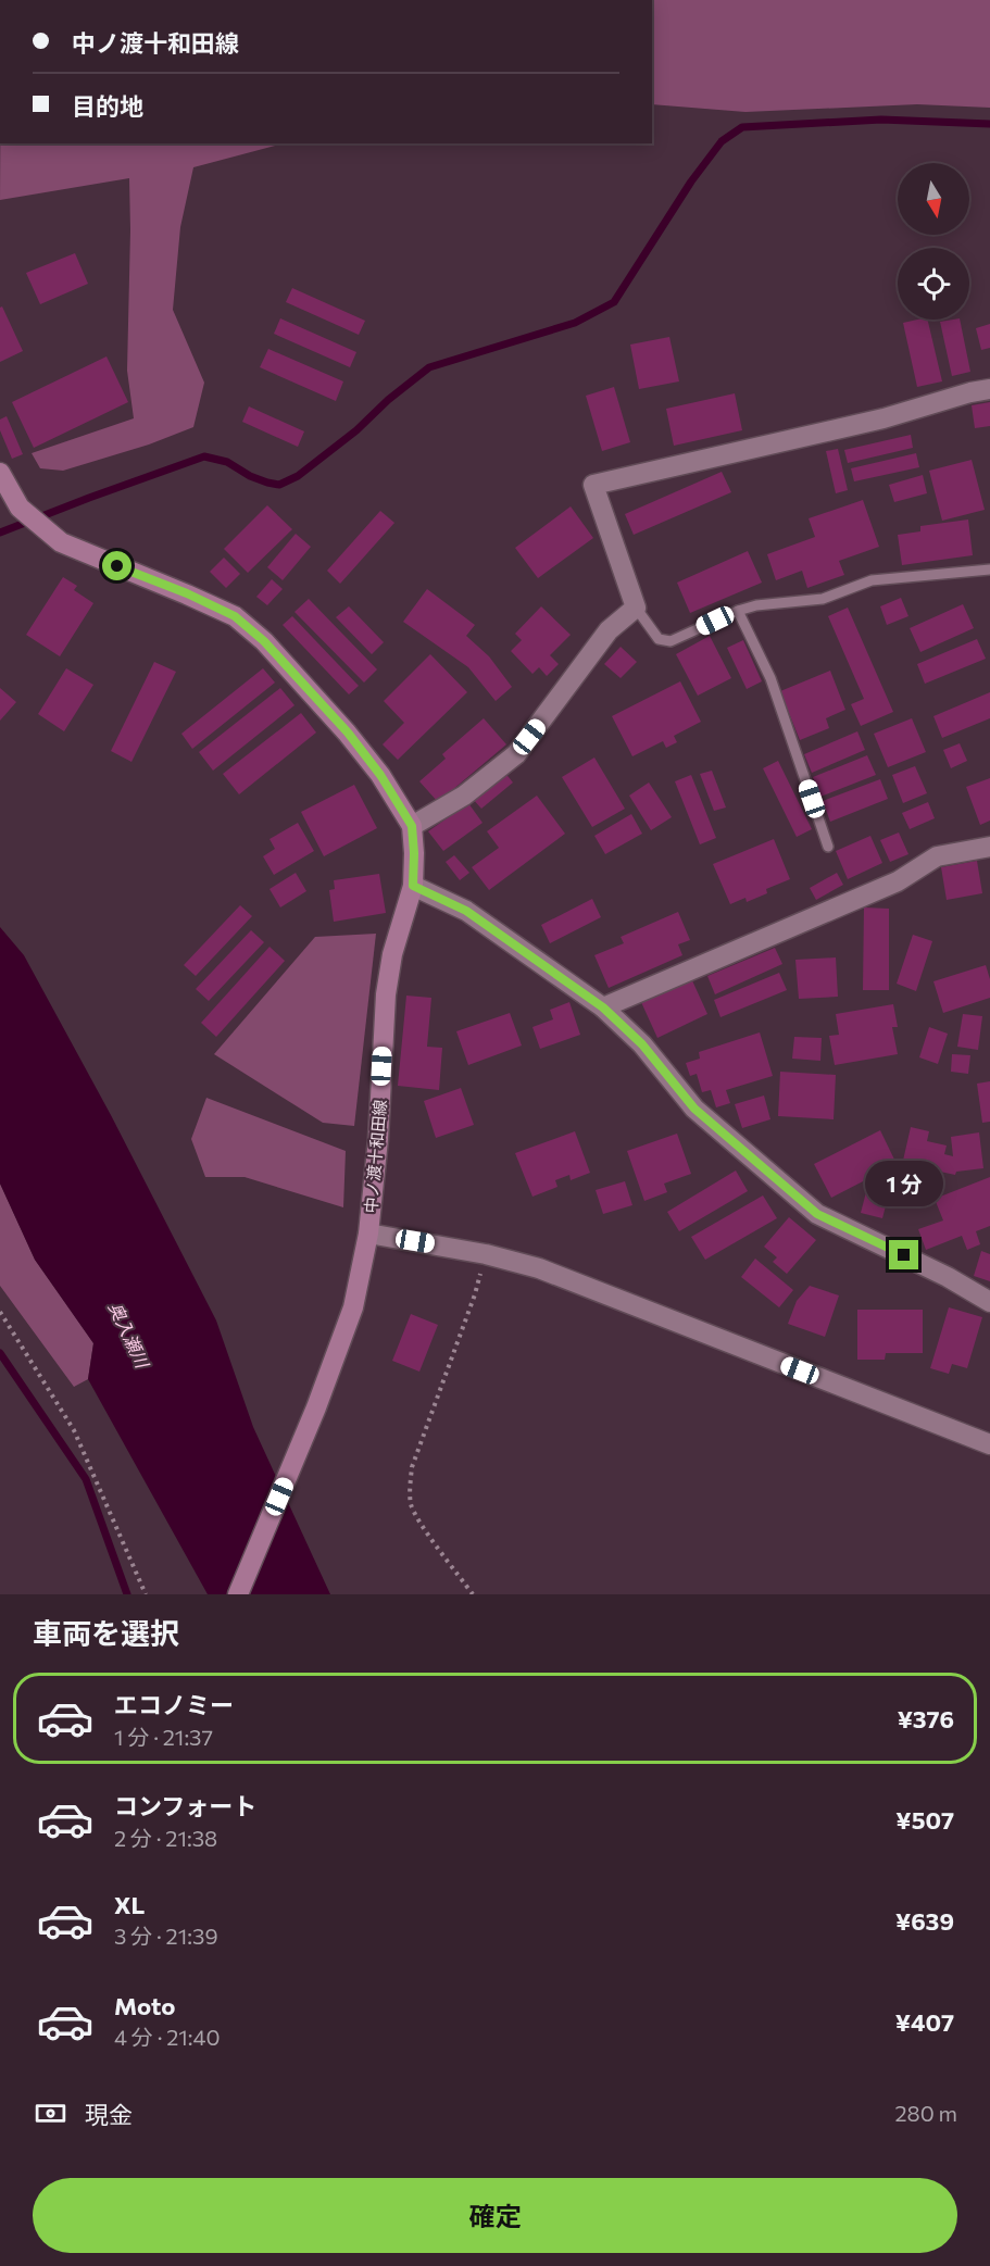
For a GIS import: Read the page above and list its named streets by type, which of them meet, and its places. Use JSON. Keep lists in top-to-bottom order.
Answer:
{
  "streets": {
    "main road": ["中ノ渡十和田線"]
  },
  "water": ["奥入瀬川"],
  "north": "bottom",
  "page": {
    "banner": ["中ノ渡十和田線", "目的地"],
    "bubble": "1 分",
    "heading": "車両を選択",
    "list": [
      {
        "name": "エコノミー",
        "note": "1 分 · 21:37",
        "value": "¥376"
      },
      {
        "name": "コンフォート",
        "note": "2 分 · 21:38",
        "value": "¥507"
      },
      {
        "name": "XL",
        "note": "3 分 · 21:39",
        "value": "¥639"
      },
      {
        "name": "Moto",
        "note": "4 分 · 21:40",
        "value": "¥407"
      }
    ],
    "pay": ["現金", "280 m"],
    "buttons": "確定"
  }
}
